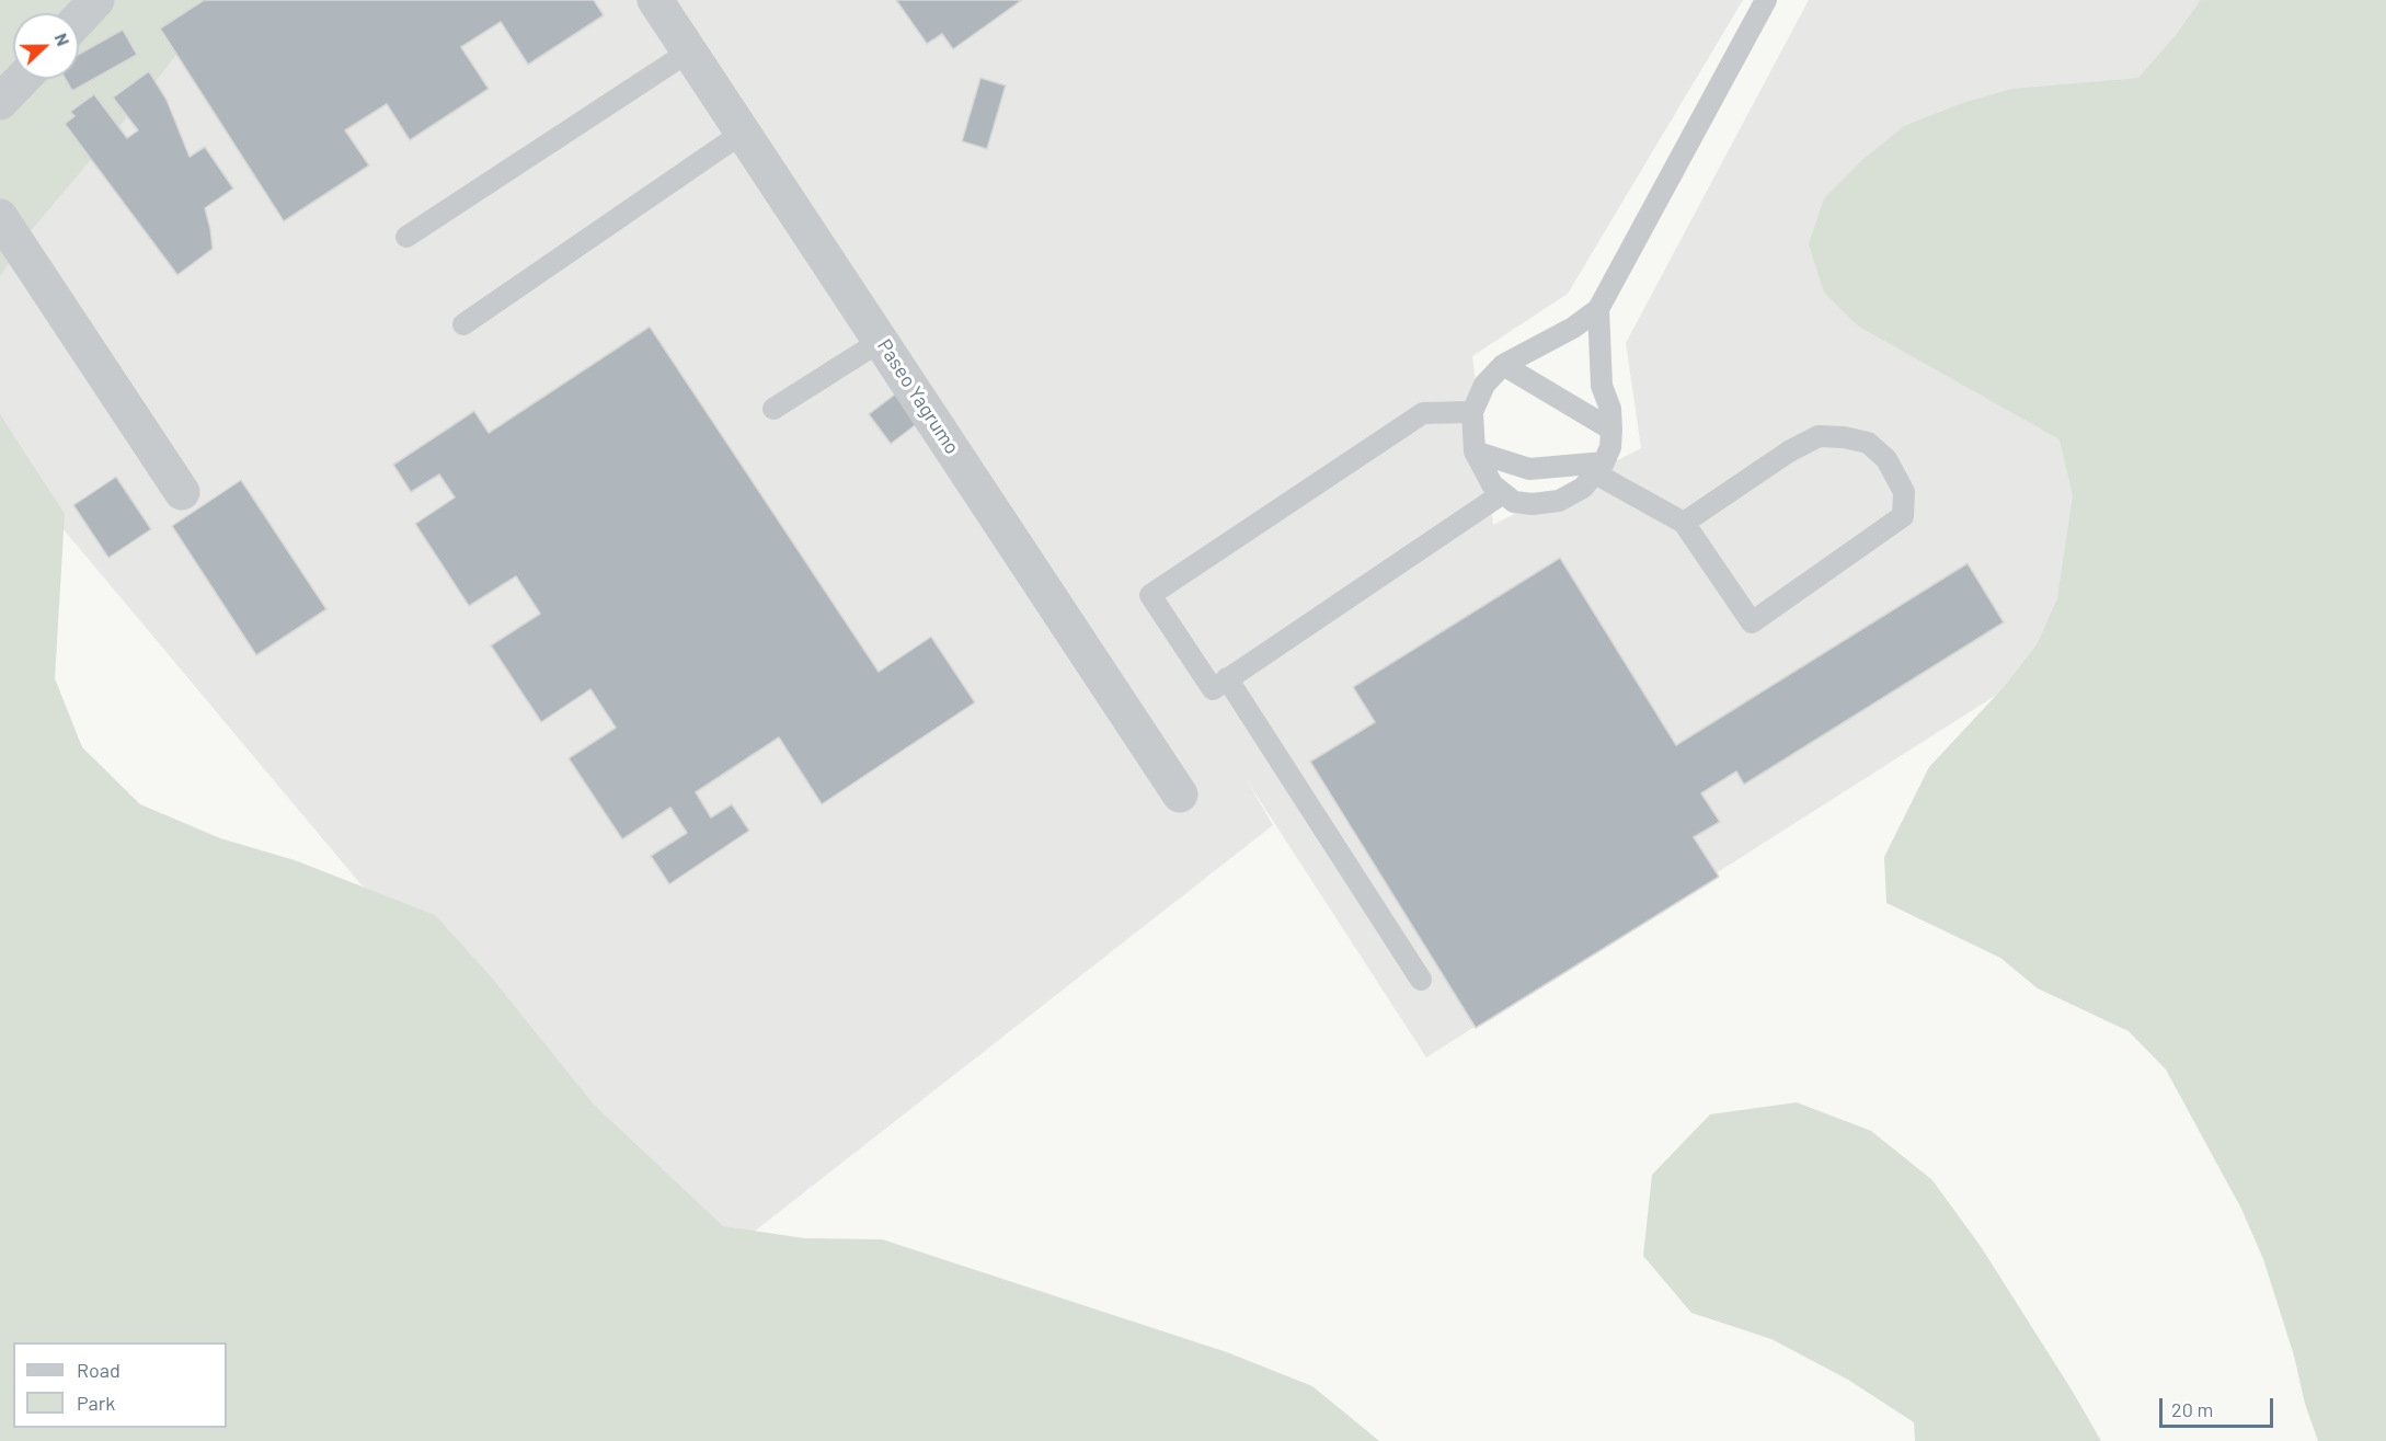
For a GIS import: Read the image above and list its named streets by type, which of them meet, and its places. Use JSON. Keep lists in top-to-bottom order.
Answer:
{
  "streets": {
    "street": ["Paseo Yagrumo"]
  },
  "legend": ["Road", "Park"],
  "scale_bar": "20 m",
  "north": "right"
}
